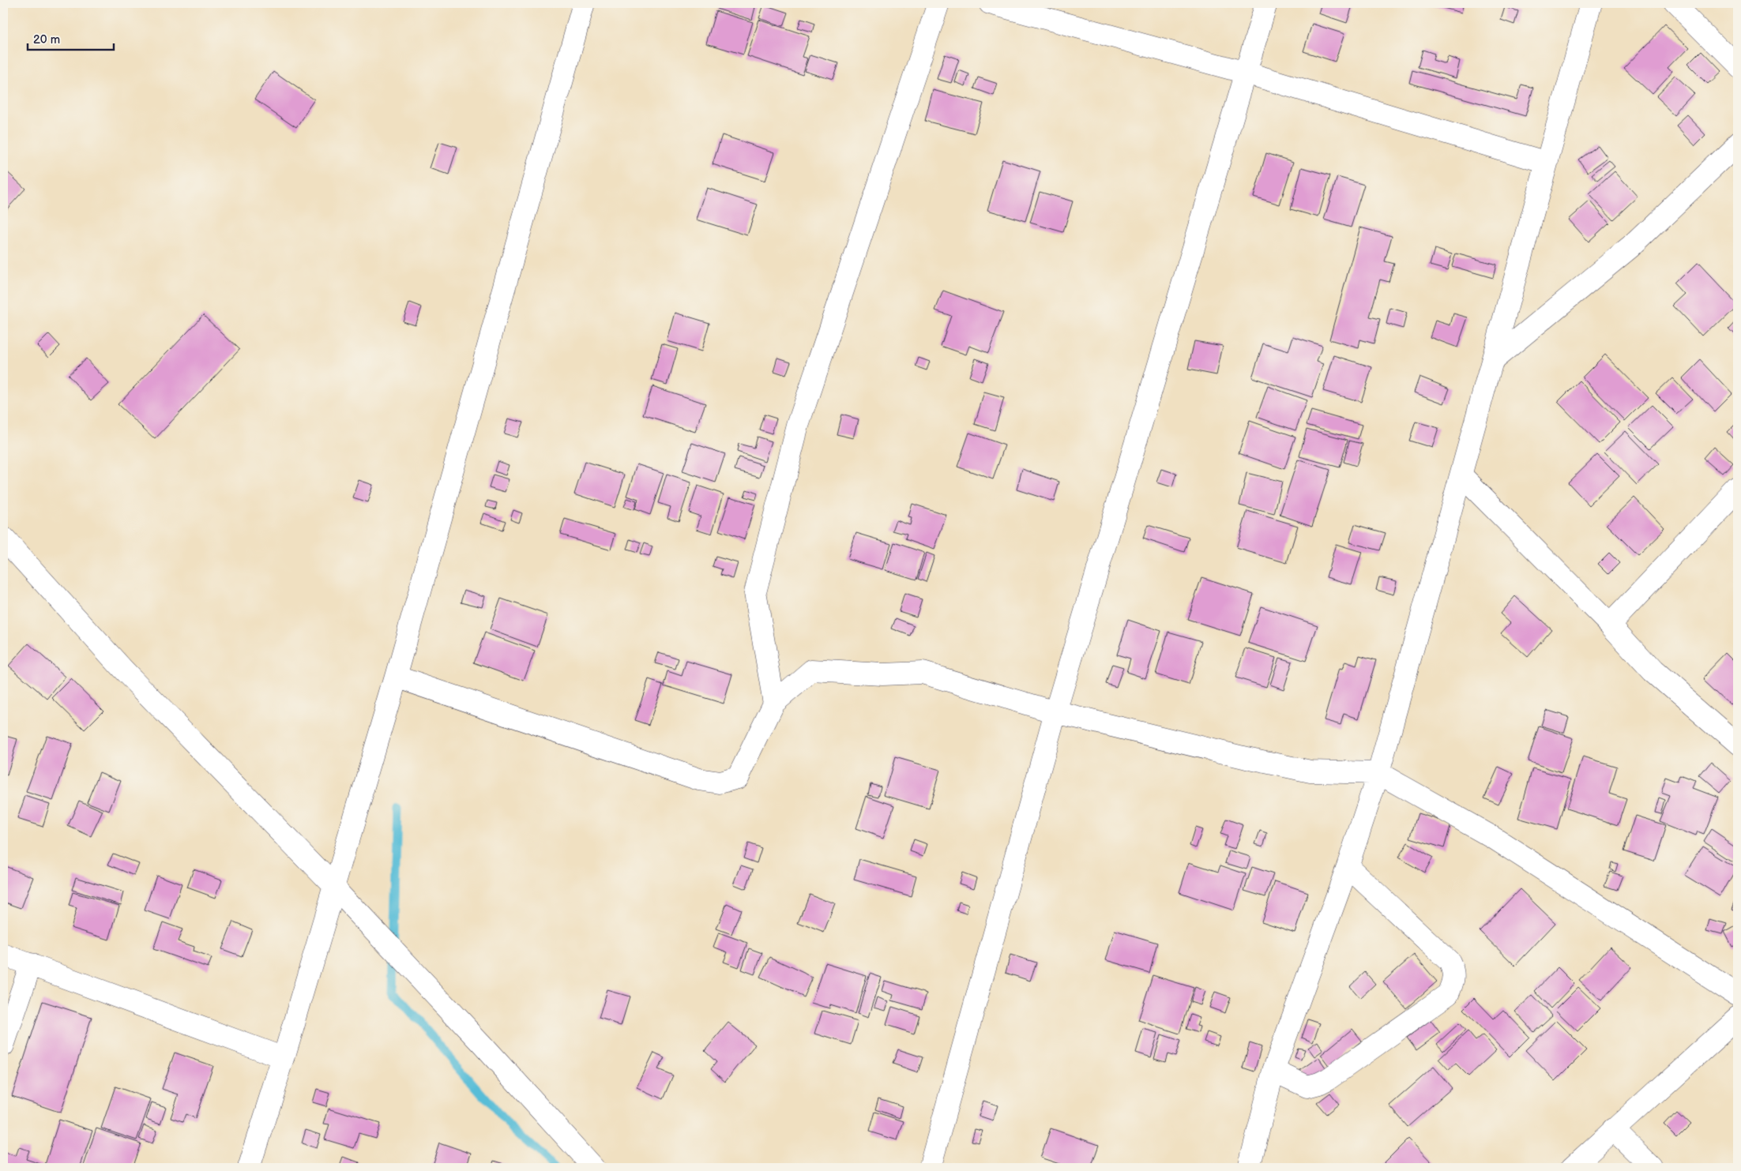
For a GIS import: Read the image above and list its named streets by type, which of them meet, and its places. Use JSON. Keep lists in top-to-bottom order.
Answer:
{
  "scale_bar": "20 m"
}
